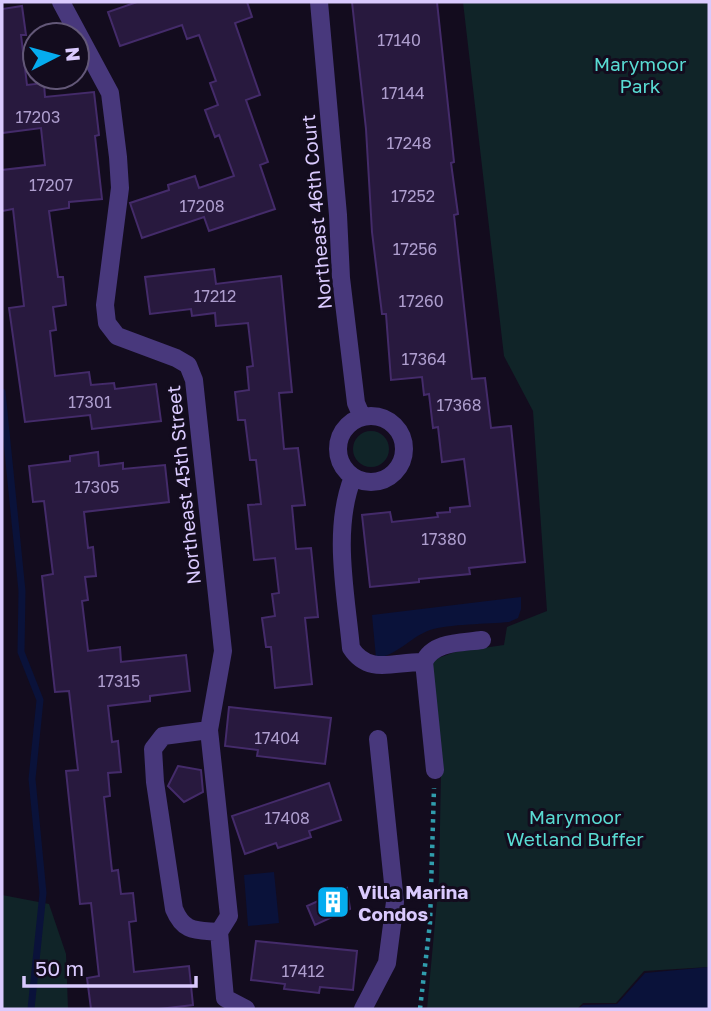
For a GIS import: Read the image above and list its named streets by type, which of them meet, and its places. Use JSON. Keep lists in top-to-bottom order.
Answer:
{
  "streets": {
    "street": ["Northeast 46th Court", "Northeast 45th Street"]
  },
  "parks": ["Marymoor Park", "Marymoor Wetland Buffer"],
  "places": {
    "building": ["Villa Marina Condos"]
  },
  "house_numbers": [
    "17140",
    "17144",
    "17203",
    "17248",
    "17207",
    "17252",
    "17208",
    "17256",
    "17212",
    "17260",
    "17364",
    "17301",
    "17368",
    "17305",
    "17380",
    "17315",
    "17404",
    "17408",
    "17412"
  ],
  "scale_bar": "50 m",
  "north": "right"
}
